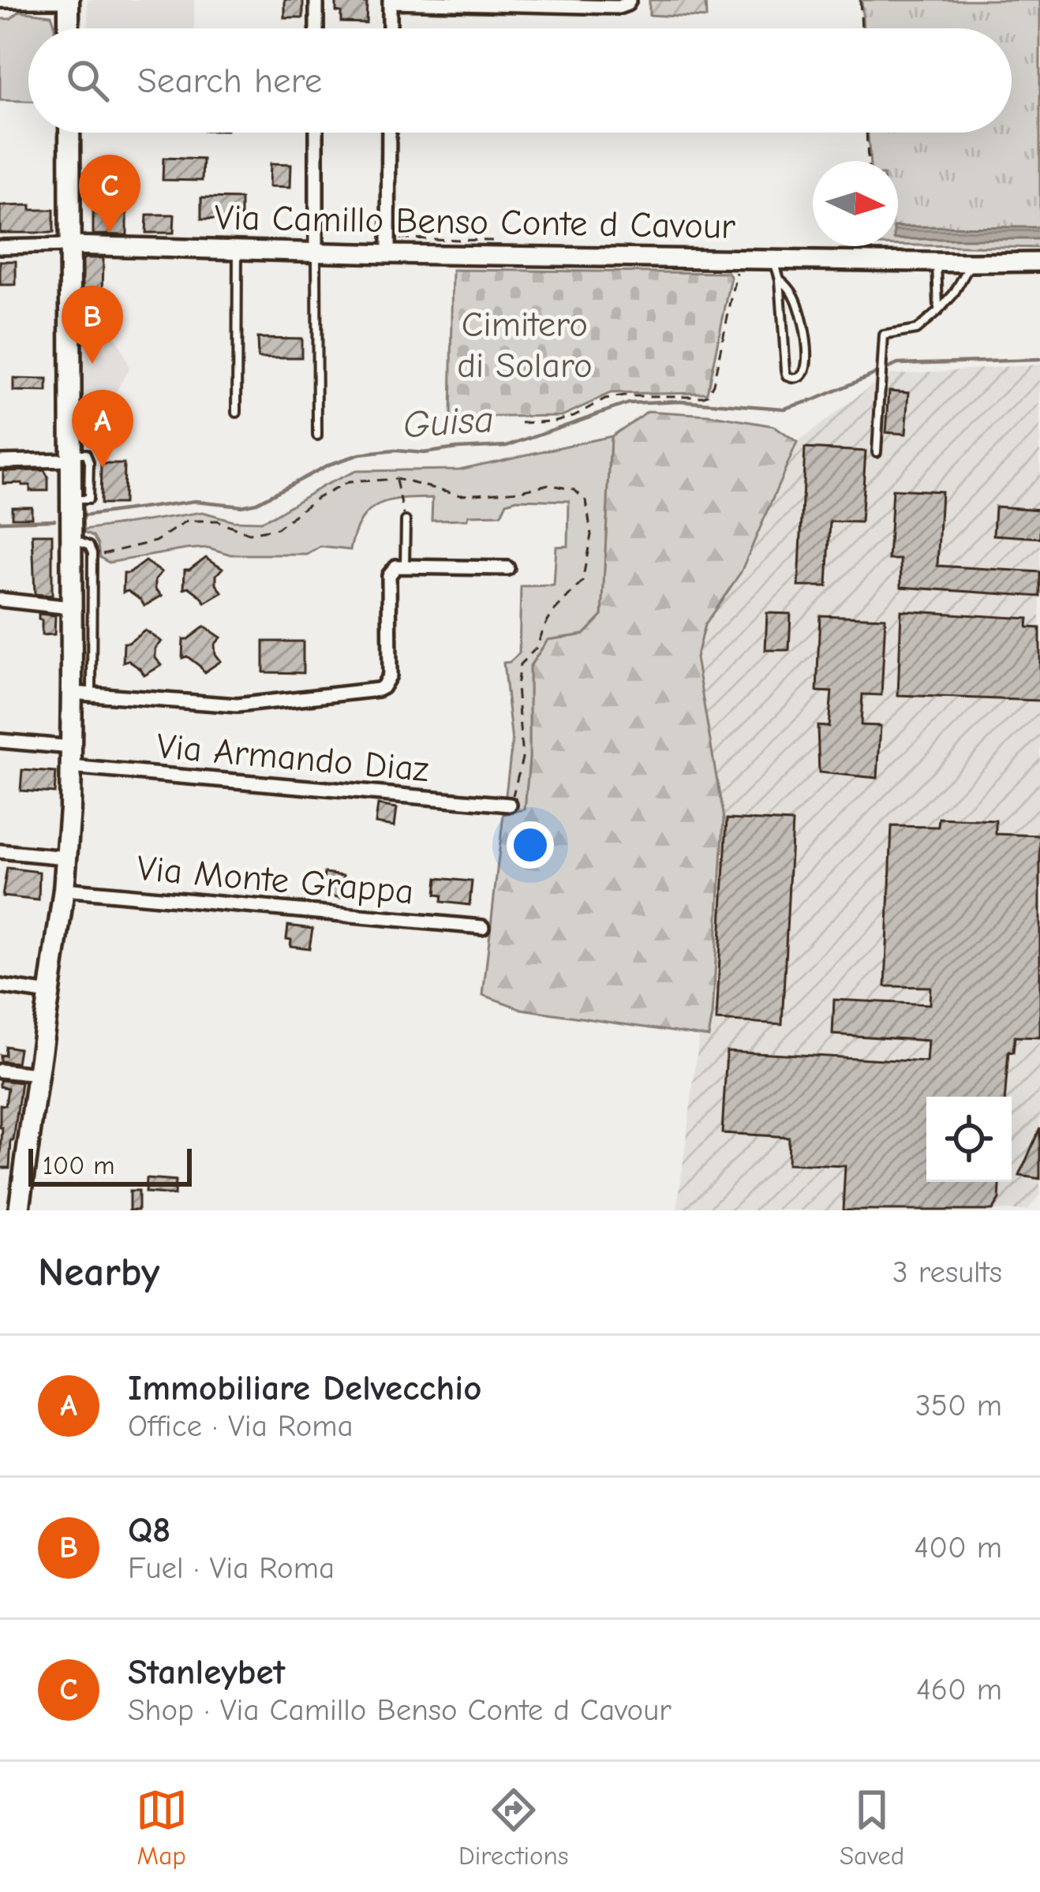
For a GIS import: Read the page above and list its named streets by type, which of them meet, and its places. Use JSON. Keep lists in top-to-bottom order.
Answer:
{
  "streets": {
    "street": ["Via Camillo Benso Conte d Cavour", "Via Armando Diaz", "Via Monte Grappa"]
  },
  "water": ["Guisa"],
  "parks": ["Cimitero di Solaro"],
  "scale_bar": "100 m",
  "north": "right",
  "page": {
    "search": "Search here",
    "pins": ["C", "B", "A"],
    "scale": "100 m",
    "heading": ["Nearby", "3 results"],
    "list": [
      {
        "mark": "A",
        "name": "Immobiliare Delvecchio",
        "note": "Office · Via Roma",
        "value": "350 m"
      },
      {
        "mark": "B",
        "name": "Q8",
        "note": "Fuel · Via Roma",
        "value": "400 m"
      },
      {
        "mark": "C",
        "name": "Stanleybet",
        "note": "Shop · Via Camillo Benso Conte d Cavour",
        "value": "460 m"
      }
    ],
    "nav": ["Map", "Directions", "Saved"]
  }
}
